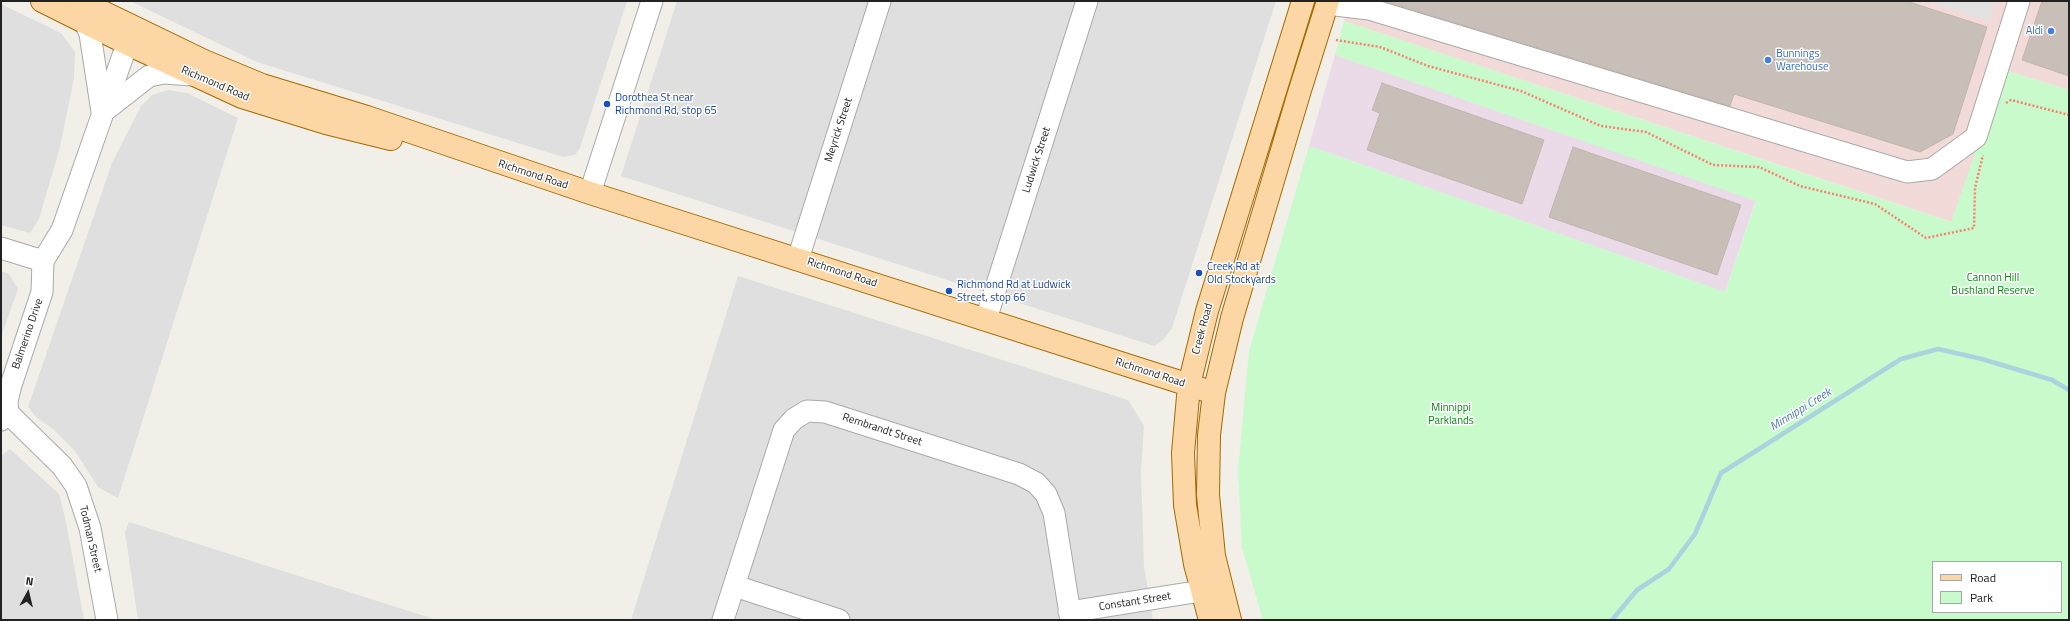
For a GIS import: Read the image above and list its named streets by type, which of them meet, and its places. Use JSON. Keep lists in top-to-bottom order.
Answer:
{
  "streets": {
    "main road": ["Richmond Road", "Creek Road"],
    "street": [
      "Meyrick Street",
      "Ludwick Street",
      "Balmerino Drive",
      "Rembrandt Street",
      "Todman Street",
      "Constant Street"
    ]
  },
  "crossings": [
    ["Richmond Road", "Meyrick Street"],
    ["Richmond Road", "Ludwick Street"],
    ["Richmond Road", "Creek Road"],
    ["Richmond Road", "Balmerino Drive"],
    ["Creek Road", "Constant Street"],
    ["Balmerino Drive", "Todman Street"],
    ["Rembrandt Street", "Constant Street"]
  ],
  "water": ["Minnippi Creek"],
  "parks": ["Cannon Hill Bushland Reserve", "Minnippi Parklands"],
  "places": [
    "Aldi",
    "Bunnings Warehouse",
    "Dorothea St near Richmond Rd, stop 65",
    "Creek Rd at Old Stockyards",
    "Richmond Rd at Ludwick Street, stop 66"
  ],
  "legend": ["Road", "Park"],
  "north": "top"
}
